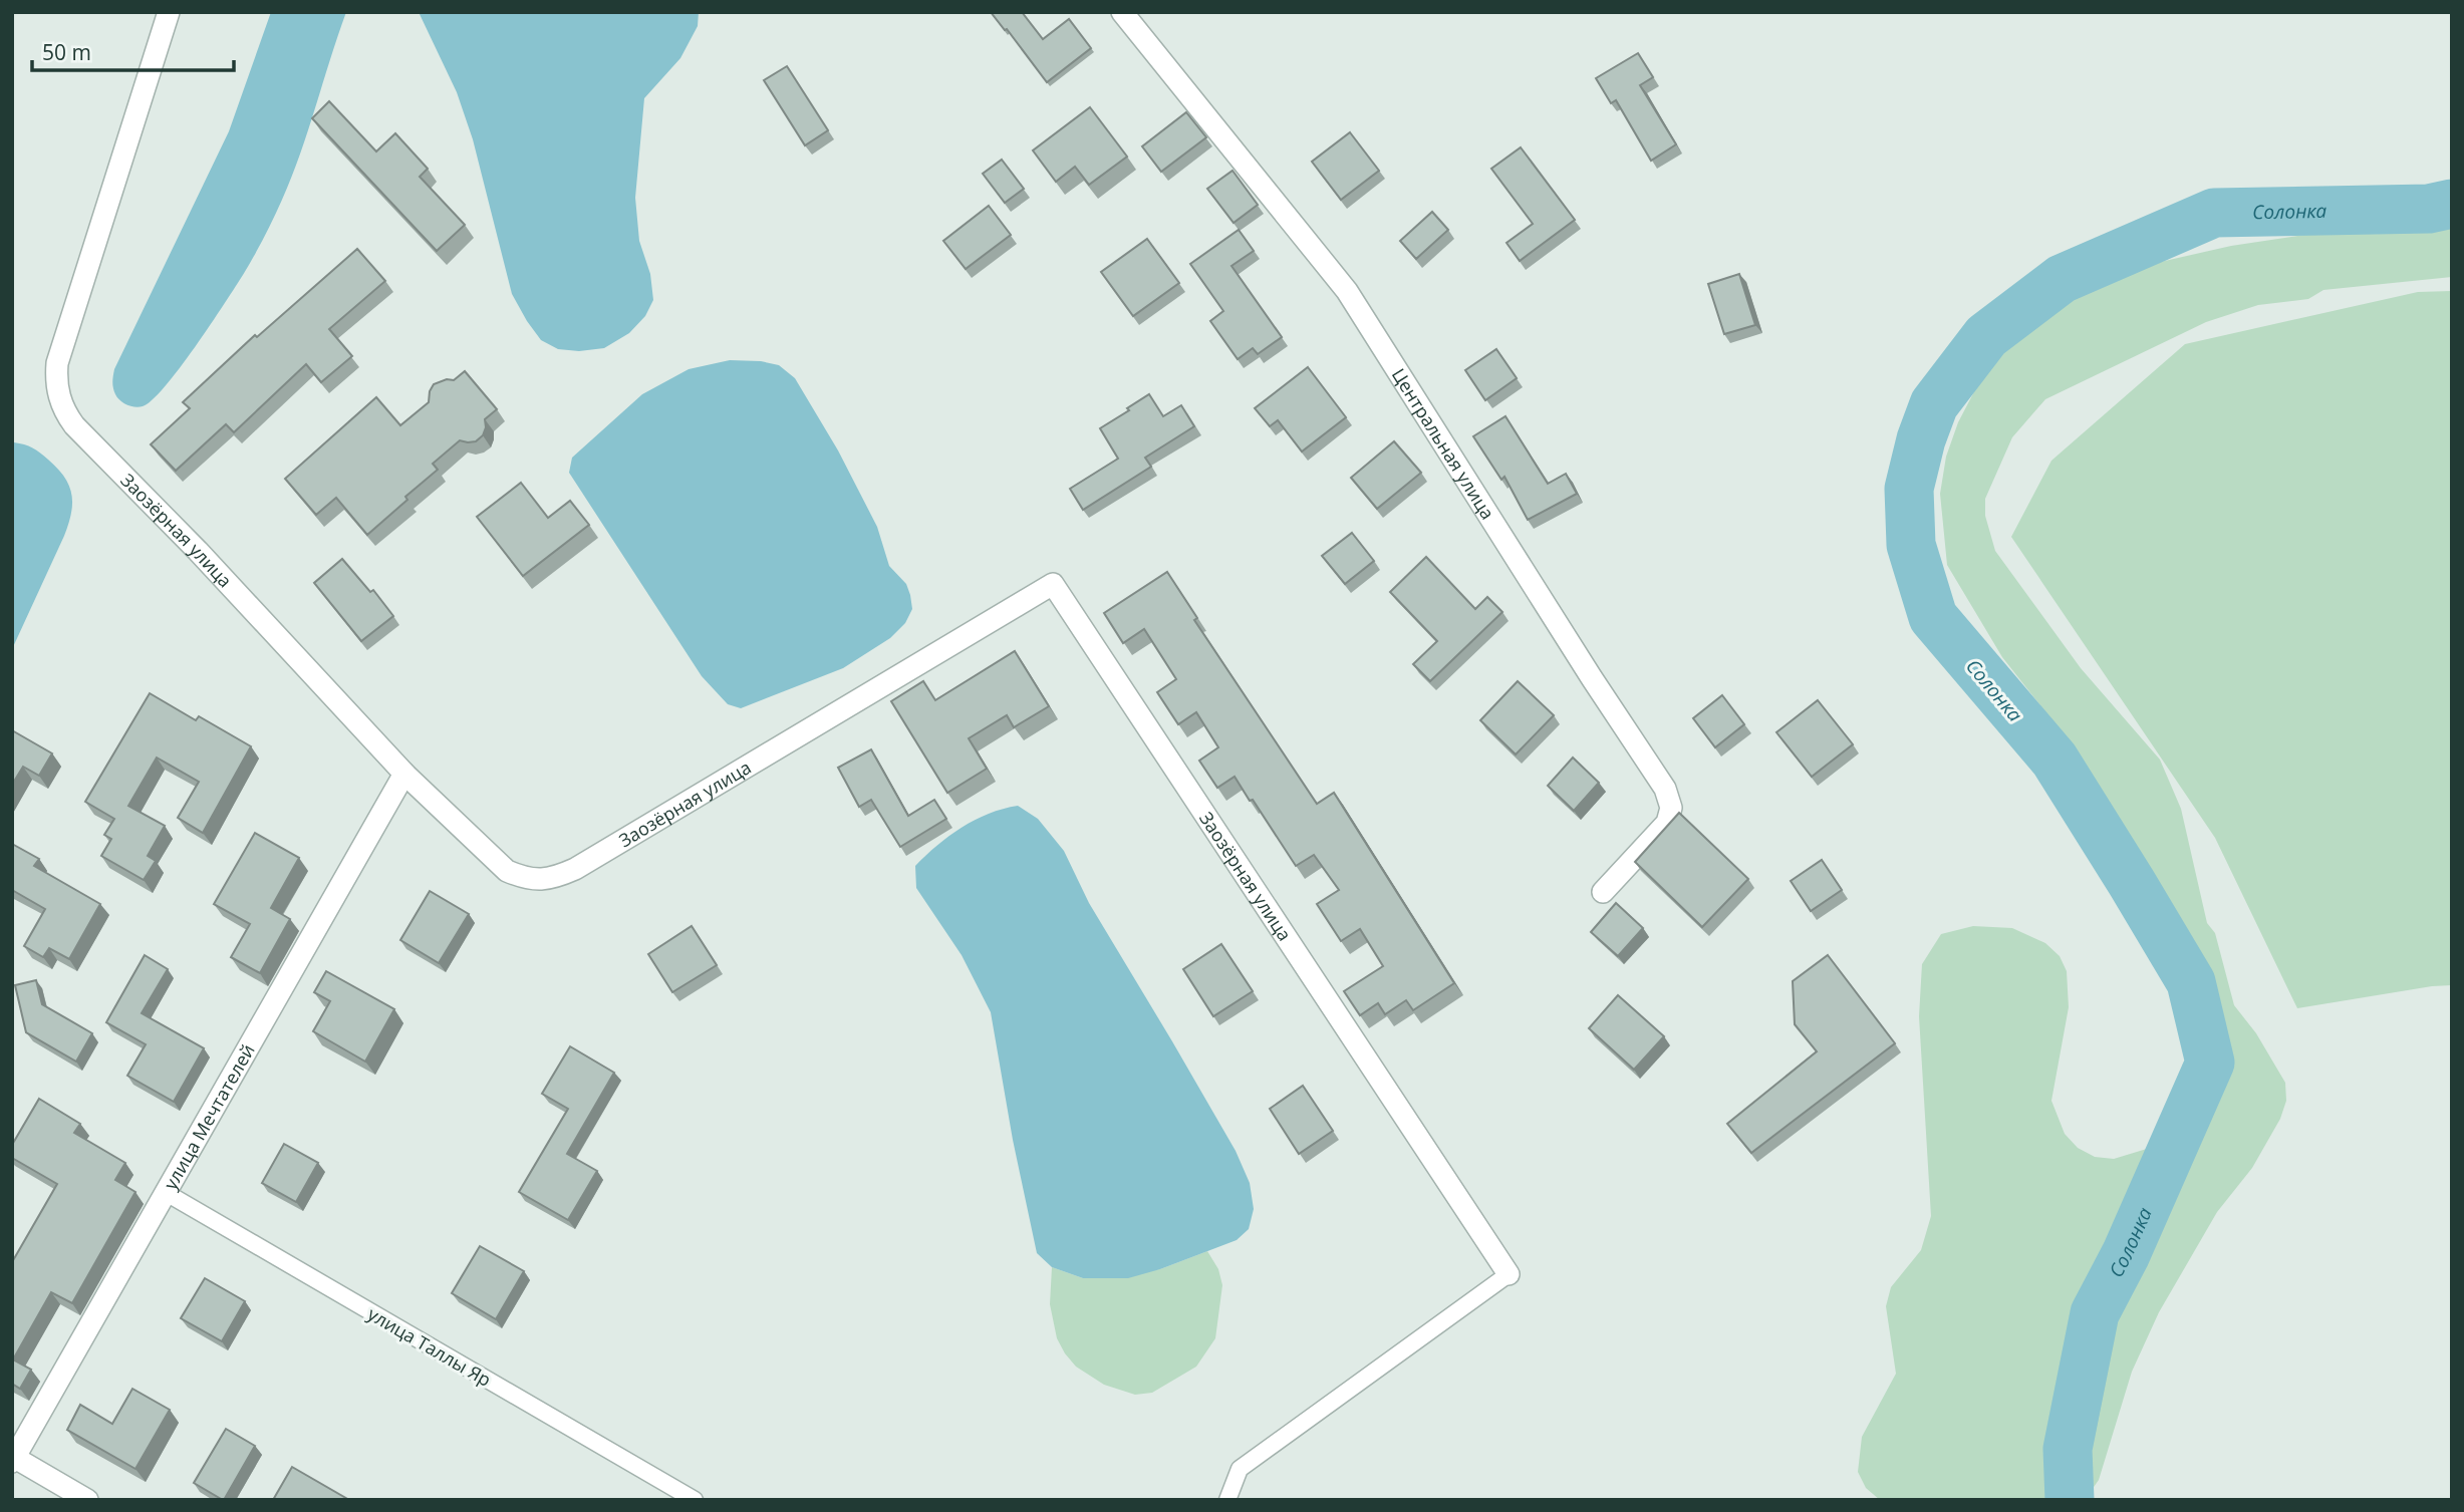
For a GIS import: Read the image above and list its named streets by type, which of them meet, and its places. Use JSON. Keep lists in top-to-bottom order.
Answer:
{
  "streets": {
    "street": ["Центральная улица", "Заозёрная улица", "улица Мечтателей"],
    "lane": ["улица Таллы Яр"]
  },
  "crossings": [
    ["Заозёрная улица", "улица Мечтателей"],
    ["улица Мечтателей", "улица Таллы Яр"]
  ],
  "water": ["Солонка"],
  "scale_bar": "50 m"
}
